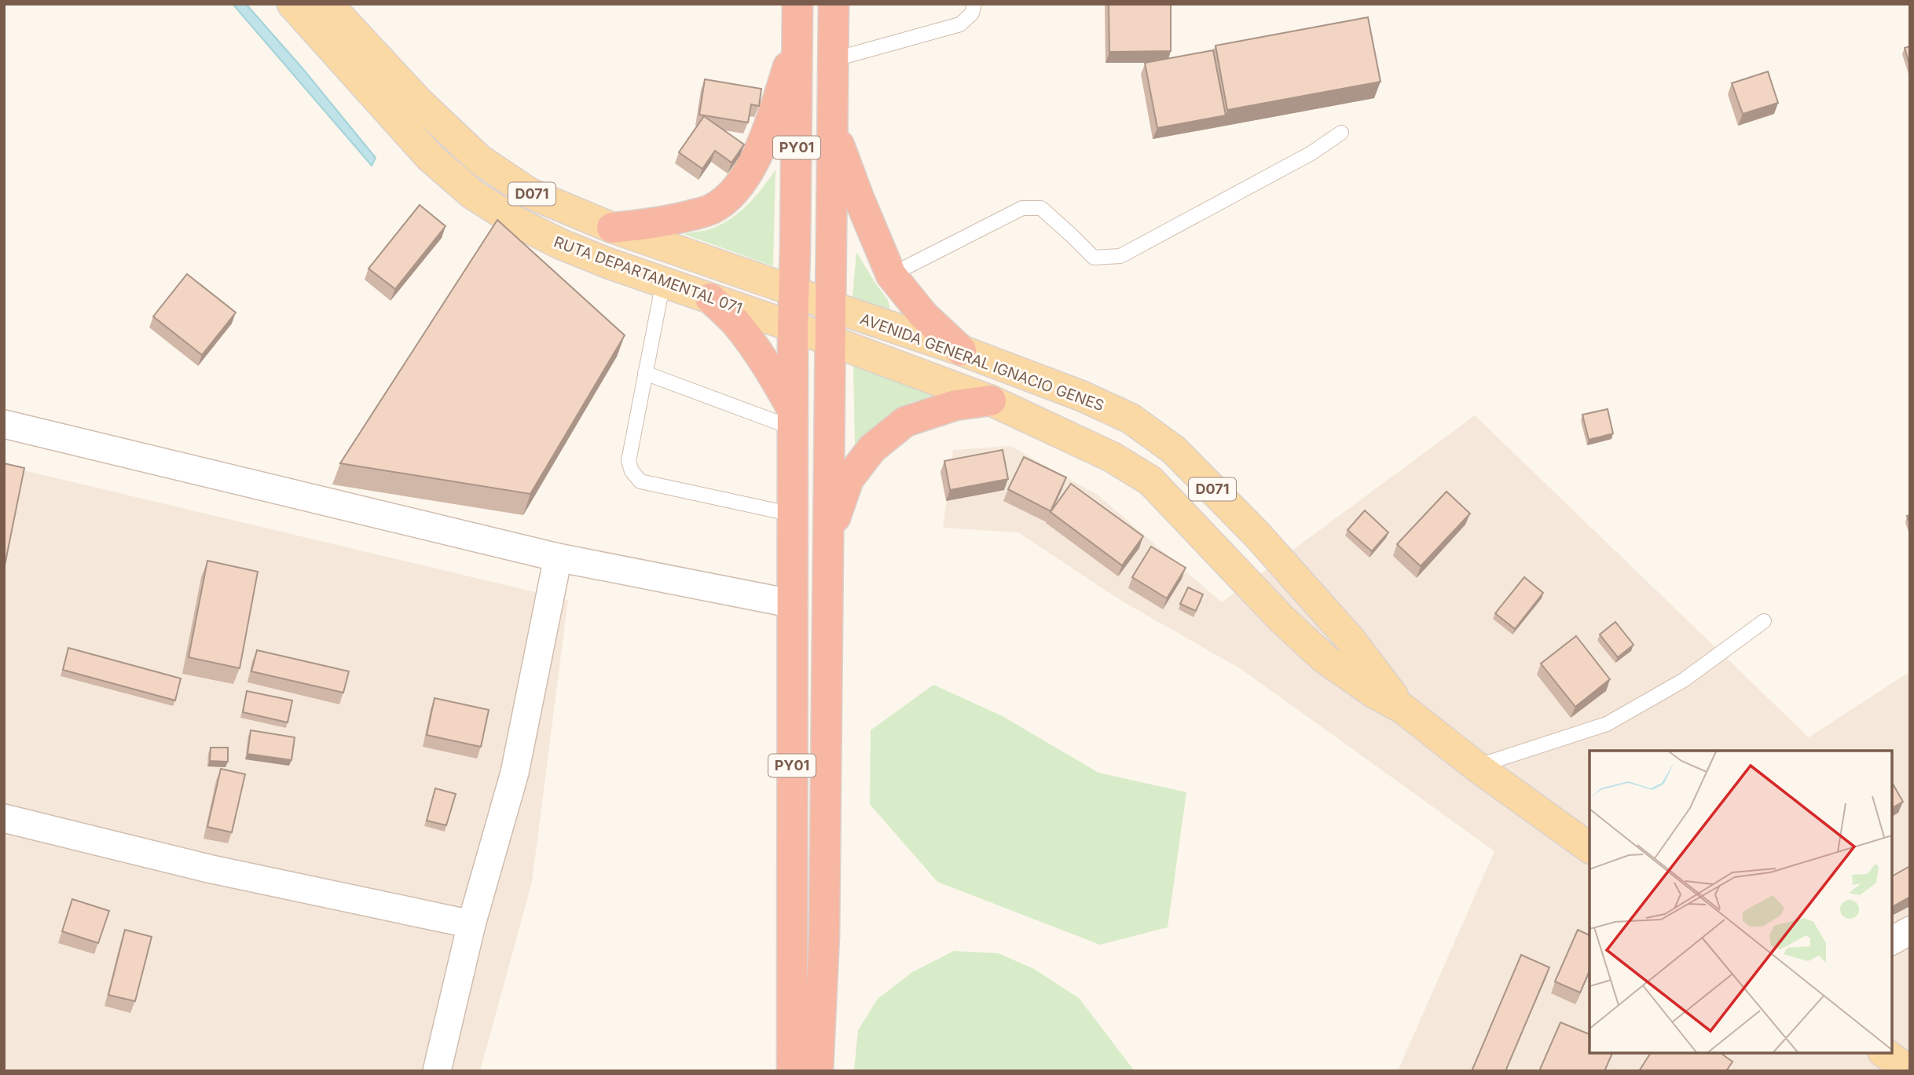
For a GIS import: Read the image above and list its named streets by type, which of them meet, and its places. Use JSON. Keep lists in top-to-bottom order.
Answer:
{
  "streets": {
    "highway": ["PY01"],
    "main road": ["D071", "RUTA DEPARTAMENTAL 071", "AVENIDA GENERAL IGNACIO GENES"]
  },
  "crossings": [
    ["PY01", "D071"],
    ["PY01", "RUTA DEPARTAMENTAL 071"],
    ["PY01", "AVENIDA GENERAL IGNACIO GENES"],
    ["D071", "AVENIDA GENERAL IGNACIO GENES"],
    ["RUTA DEPARTAMENTAL 071", "AVENIDA GENERAL IGNACIO GENES"]
  ]
}
